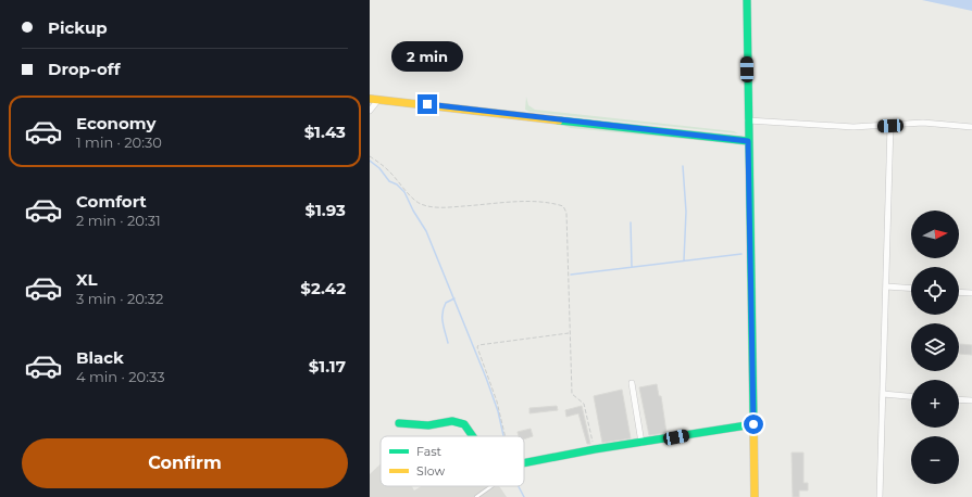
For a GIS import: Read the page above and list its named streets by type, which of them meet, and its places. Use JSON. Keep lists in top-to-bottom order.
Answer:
{
  "legend": ["Fast", "Slow"],
  "north": "right",
  "page": {
    "banner": ["Pickup", "Drop-off"],
    "bubble": "2 min",
    "list": [
      {
        "name": "Economy",
        "note": "1 min · 20:30",
        "value": "$1.43"
      },
      {
        "name": "Comfort",
        "note": "2 min · 20:31",
        "value": "$1.93"
      },
      {
        "name": "XL",
        "note": "3 min · 20:32",
        "value": "$2.42"
      },
      {
        "name": "Black",
        "note": "4 min · 20:33",
        "value": "$1.17"
      }
    ],
    "map_buttons": ["+", "−"],
    "buttons": "Confirm"
  }
}
